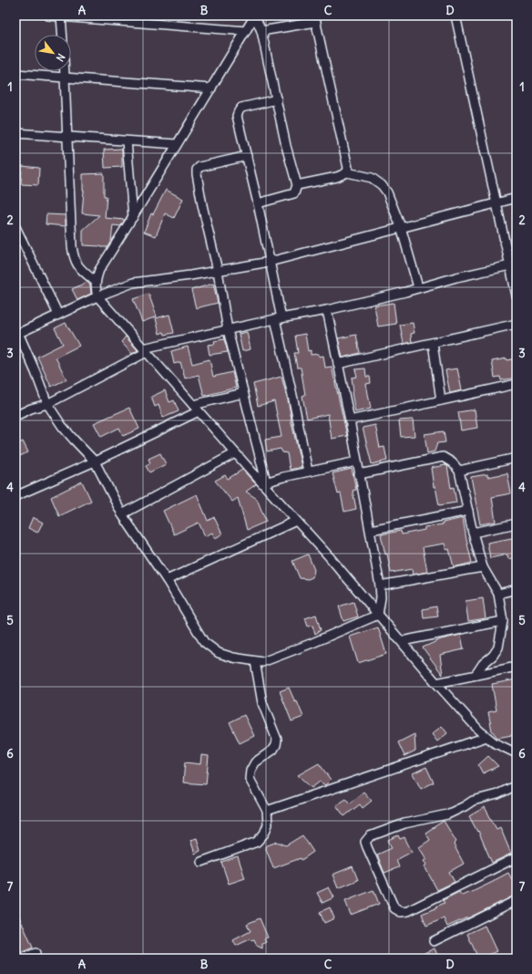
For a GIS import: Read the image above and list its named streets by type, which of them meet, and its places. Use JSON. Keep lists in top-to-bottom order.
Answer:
{
  "north": "bottom right",
  "grid": {
    "columns": [
      "A",
      "B",
      "C",
      "D"
    ],
    "rows": [
      "1",
      "2",
      "3",
      "4",
      "5",
      "6",
      "7"
    ]
  }
}
